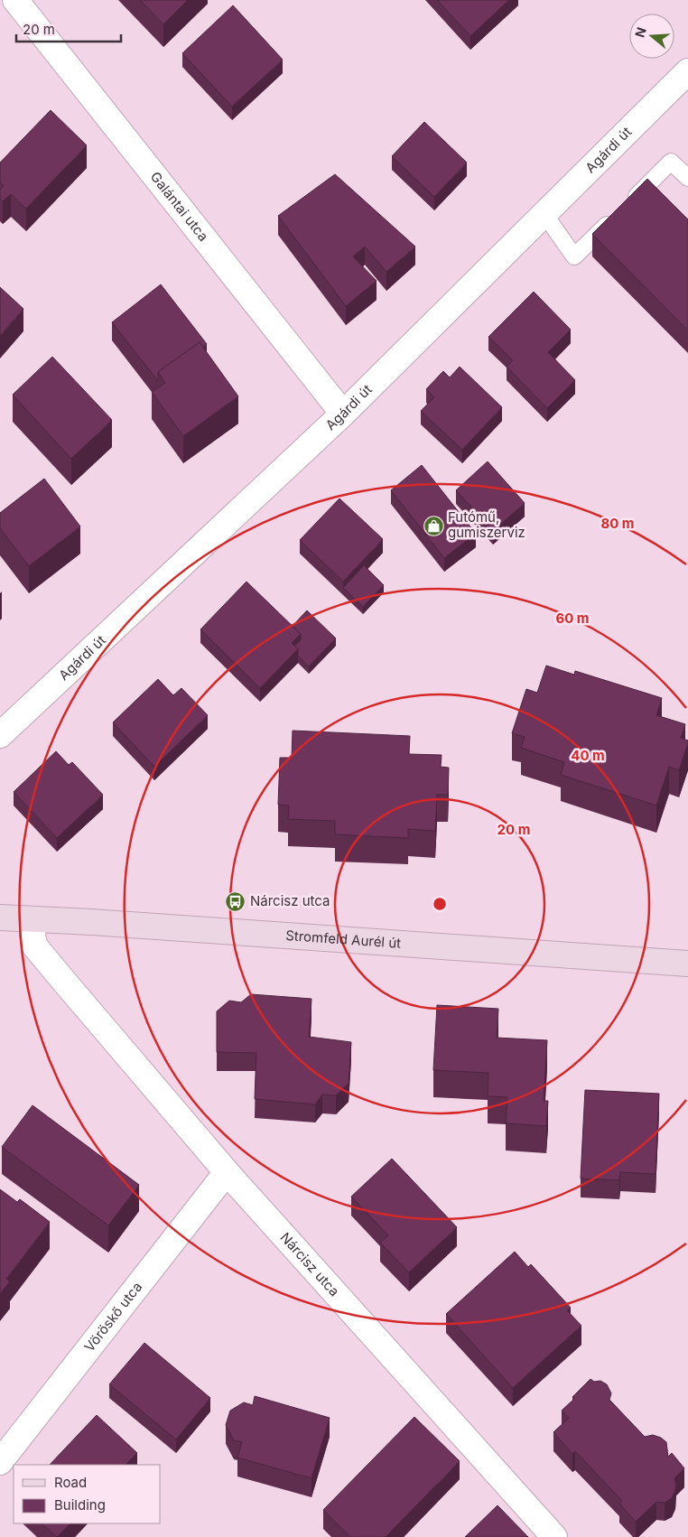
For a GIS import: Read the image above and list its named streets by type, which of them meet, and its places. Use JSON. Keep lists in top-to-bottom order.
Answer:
{
  "streets": {
    "street": [
      "Agárdi út",
      "Galántai utca",
      "Stromfeld Aurél út",
      "Nárcisz utca",
      "Vöröskő utca"
    ]
  },
  "crossings": [
    ["Agárdi út", "Galántai utca"],
    ["Stromfeld Aurél út", "Nárcisz utca"],
    ["Nárcisz utca", "Vöröskő utca"]
  ],
  "places": {
    "shop": ["Futómű, gumiszerviz"],
    "bus stop": ["Nárcisz utca"]
  },
  "legend": ["Road", "Building"],
  "scale_bar": "20 m",
  "north": "left",
  "rings": [
    "80 m",
    "60 m",
    "40 m",
    "20 m"
  ]
}
